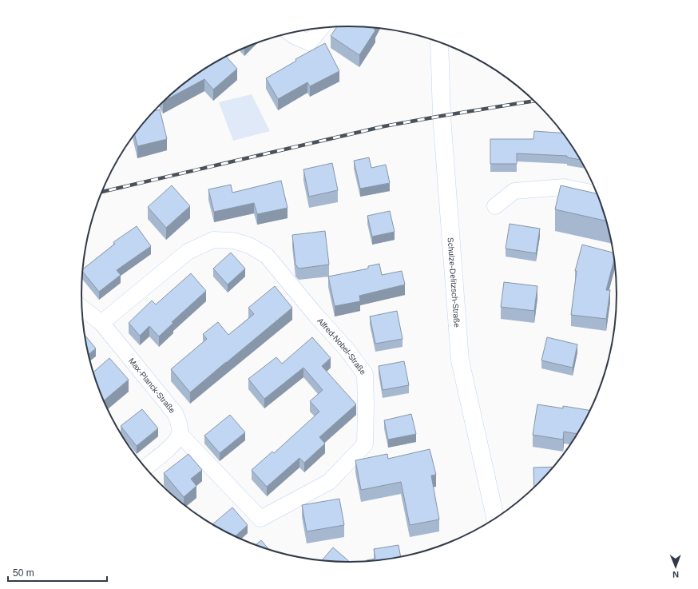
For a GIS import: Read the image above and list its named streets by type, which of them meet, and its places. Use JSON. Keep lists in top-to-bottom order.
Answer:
{
  "streets": {
    "main road": ["Schulze-Delitzsch-Straße"],
    "street": ["Alfred-Nobel-Straße", "Max-Planck-Straße"]
  },
  "crossings": [
    ["Alfred-Nobel-Straße", "Max-Planck-Straße"]
  ],
  "scale_bar": "50 m",
  "north": "bottom"
}
